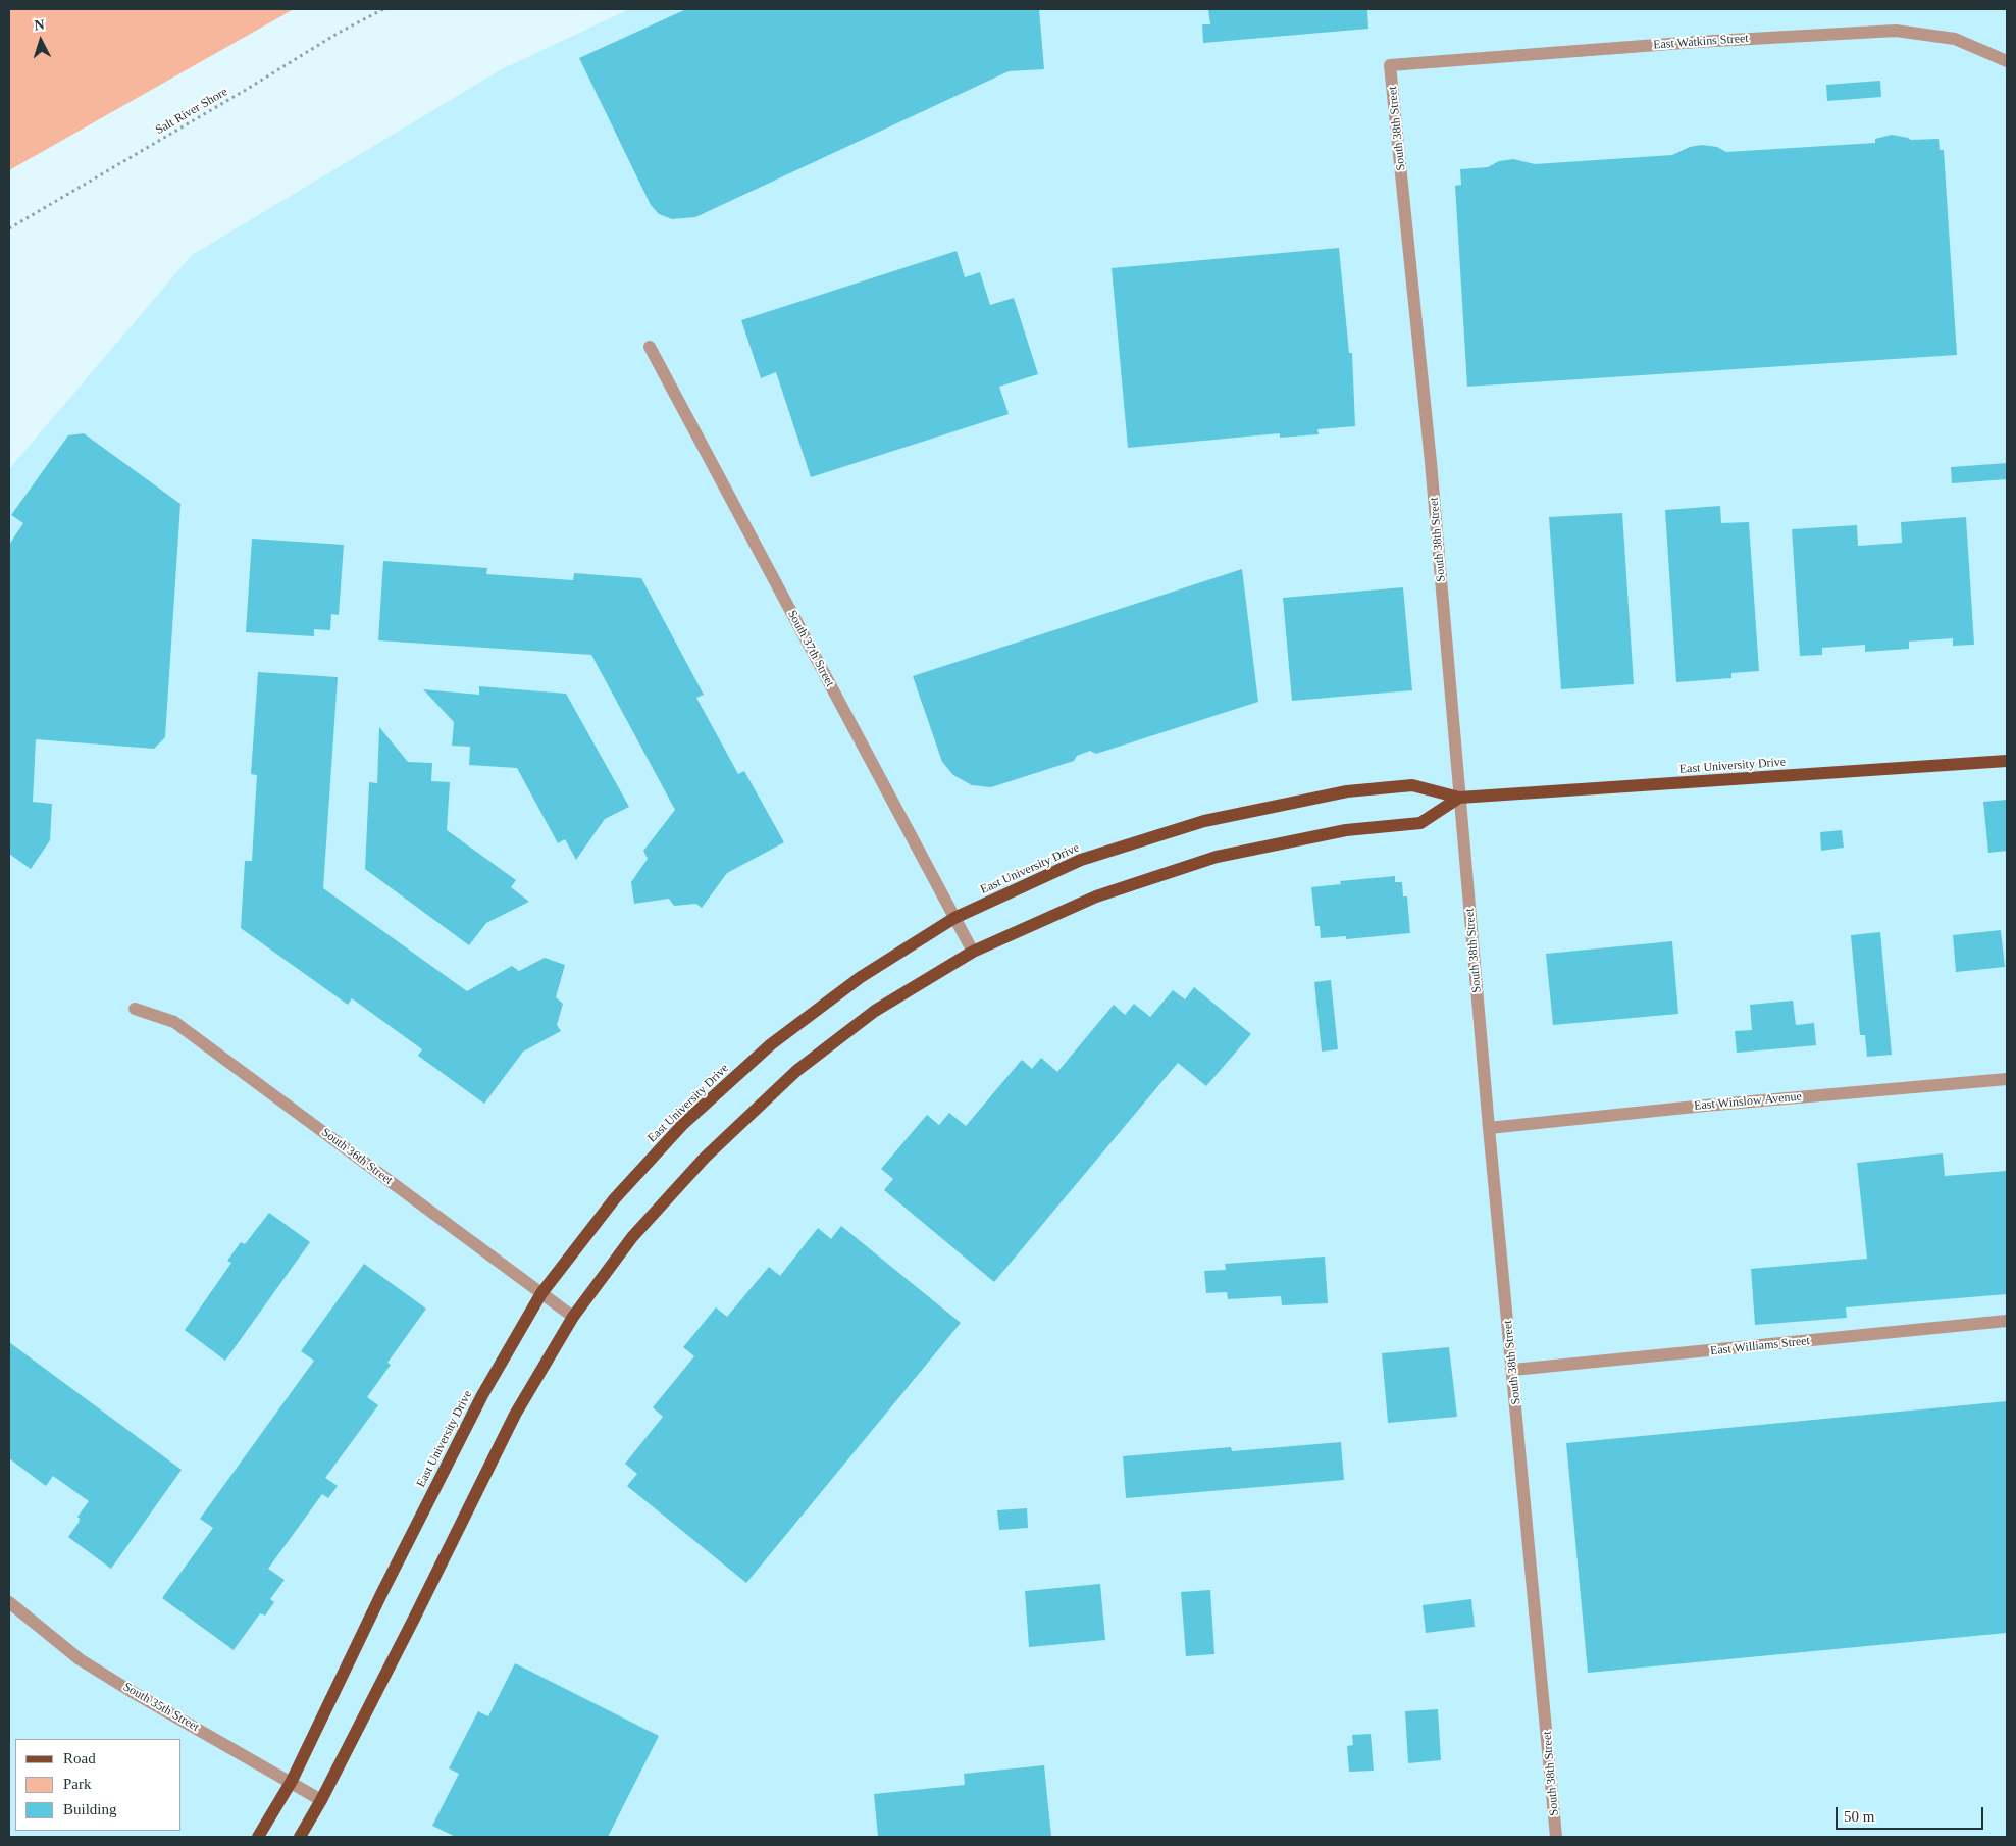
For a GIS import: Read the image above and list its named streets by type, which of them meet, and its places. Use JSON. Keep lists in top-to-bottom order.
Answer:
{
  "streets": {
    "main road": ["East University Drive"],
    "street": [
      "East Watkins Street",
      "South 38th Street",
      "South 37th Street",
      "East Winslow Avenue",
      "South 36th Street",
      "East Williams Street",
      "South 35th Street"
    ],
    "path": ["Salt River Shore"]
  },
  "crossings": [
    ["East Watkins Street", "South 38th Street"],
    ["South 38th Street", "East University Drive"],
    ["South 38th Street", "East Winslow Avenue"],
    ["South 38th Street", "East Williams Street"],
    ["South 37th Street", "East University Drive"],
    ["East University Drive", "South 36th Street"],
    ["East University Drive", "South 35th Street"]
  ],
  "legend": ["Road", "Park", "Building"],
  "scale_bar": "50 m",
  "north": "top"
}
